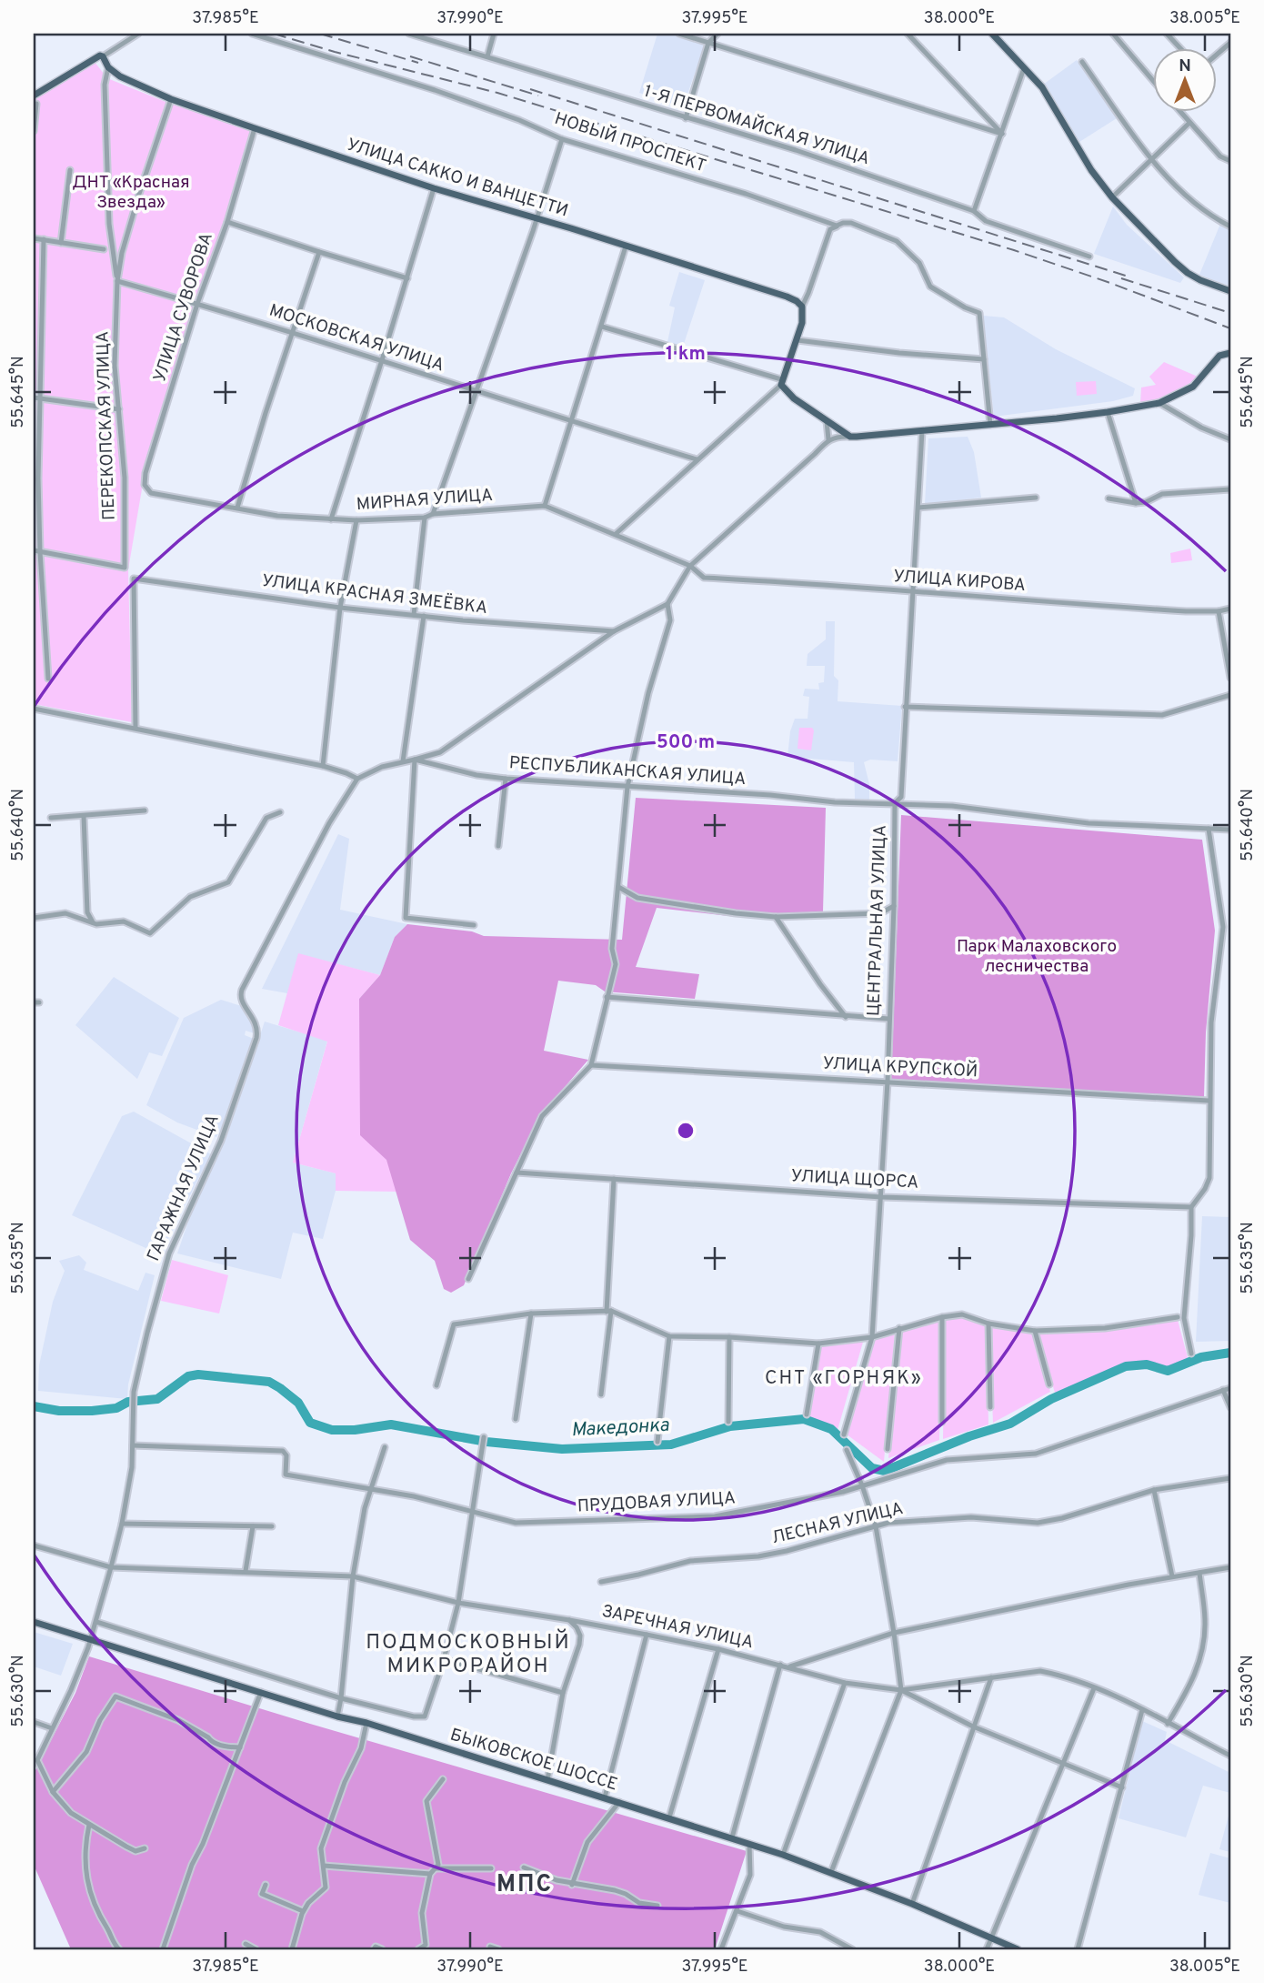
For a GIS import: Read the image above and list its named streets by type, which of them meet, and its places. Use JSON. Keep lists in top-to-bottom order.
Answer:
{
  "streets": {
    "main road": ["УЛИЦА САККО И ВАНЦЕТТИ", "БЫКОВСКОЕ ШОССЕ"],
    "street": [
      "1-Я ПЕРВОМАЙСКАЯ УЛИЦА",
      "НОВЫЙ ПРОСПЕКТ",
      "УЛИЦА СУВОРОВА",
      "МОСКОВСКАЯ УЛИЦА",
      "ПЕРЕКОПСКАЯ УЛИЦА",
      "МИРНАЯ УЛИЦА",
      "УЛИЦА КИРОВА",
      "УЛИЦА КРАСНАЯ ЗМЕЁВКА",
      "РЕСПУБЛИКАНСКАЯ УЛИЦА",
      "ЦЕНТРАЛЬНАЯ УЛИЦА",
      "УЛИЦА КРУПСКОЙ",
      "УЛИЦА ЩОРСА",
      "ГАРАЖНАЯ УЛИЦА",
      "ПРУДОВАЯ УЛИЦА",
      "ЛЕСНАЯ УЛИЦА",
      "ЗАРЕЧНАЯ УЛИЦА"
    ]
  },
  "crossings": [
    ["УЛИЦА САККО И ВАНЦЕТТИ", "УЛИЦА СУВОРОВА"],
    ["УЛИЦА САККО И ВАНЦЕТТИ", "ПЕРЕКОПСКАЯ УЛИЦА"],
    ["УЛИЦА СУВОРОВА", "МОСКОВСКАЯ УЛИЦА"],
    ["УЛИЦА СУВОРОВА", "МИРНАЯ УЛИЦА"],
    ["МОСКОВСКАЯ УЛИЦА", "ПЕРЕКОПСКАЯ УЛИЦА"],
    ["МИРНАЯ УЛИЦА", "УЛИЦА КИРОВА"],
    ["УЛИЦА КИРОВА", "ЦЕНТРАЛЬНАЯ УЛИЦА"],
    ["РЕСПУБЛИКАНСКАЯ УЛИЦА", "ЦЕНТРАЛЬНАЯ УЛИЦА"],
    ["РЕСПУБЛИКАНСКАЯ УЛИЦА", "ГАРАЖНАЯ УЛИЦА"],
    ["ЦЕНТРАЛЬНАЯ УЛИЦА", "УЛИЦА КРУПСКОЙ"],
    ["ЦЕНТРАЛЬНАЯ УЛИЦА", "УЛИЦА ЩОРСА"],
    ["ГАРАЖНАЯ УЛИЦА", "ПРУДОВАЯ УЛИЦА"],
    ["ГАРАЖНАЯ УЛИЦА", "ЗАРЕЧНАЯ УЛИЦА"],
    ["ГАРАЖНАЯ УЛИЦА", "БЫКОВСКОЕ ШОССЕ"]
  ],
  "districts": ["СНТ «ГОРНЯК»", "ПОДМОСКОВНЫЙ МИКРОРАЙОН", "МПС"],
  "water": ["Македонка"],
  "parks": ["ДНТ «Красная Звезда»", "Парк Малаховского лесничества"],
  "north": "top",
  "coordinates": [
    "37.985°E",
    "37.990°E",
    "37.995°E",
    "38.000°E",
    "38.005°E",
    "55.645°N",
    "55.640°N",
    "55.635°N",
    "55.630°N"
  ],
  "rings": ["1 km", "500 m"]
}
